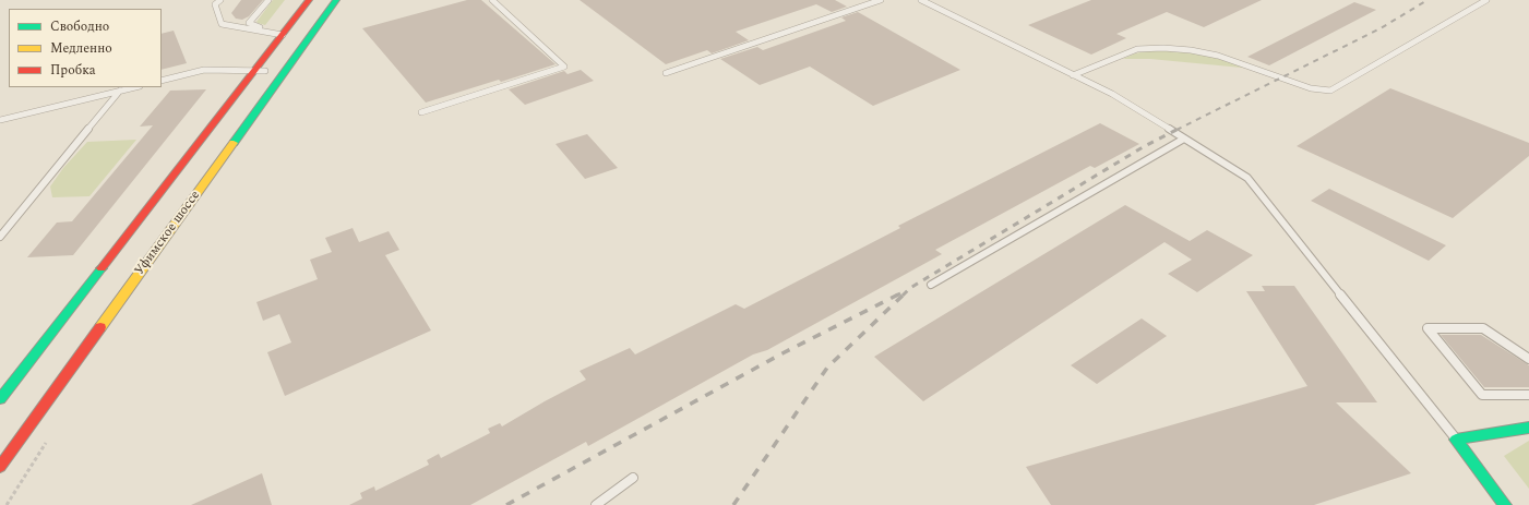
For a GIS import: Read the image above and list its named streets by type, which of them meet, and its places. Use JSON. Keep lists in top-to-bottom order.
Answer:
{
  "streets": {
    "main road": ["Уфимское шоссе"]
  },
  "legend": ["Свободно", "Медленно", "Пробка"]
}
